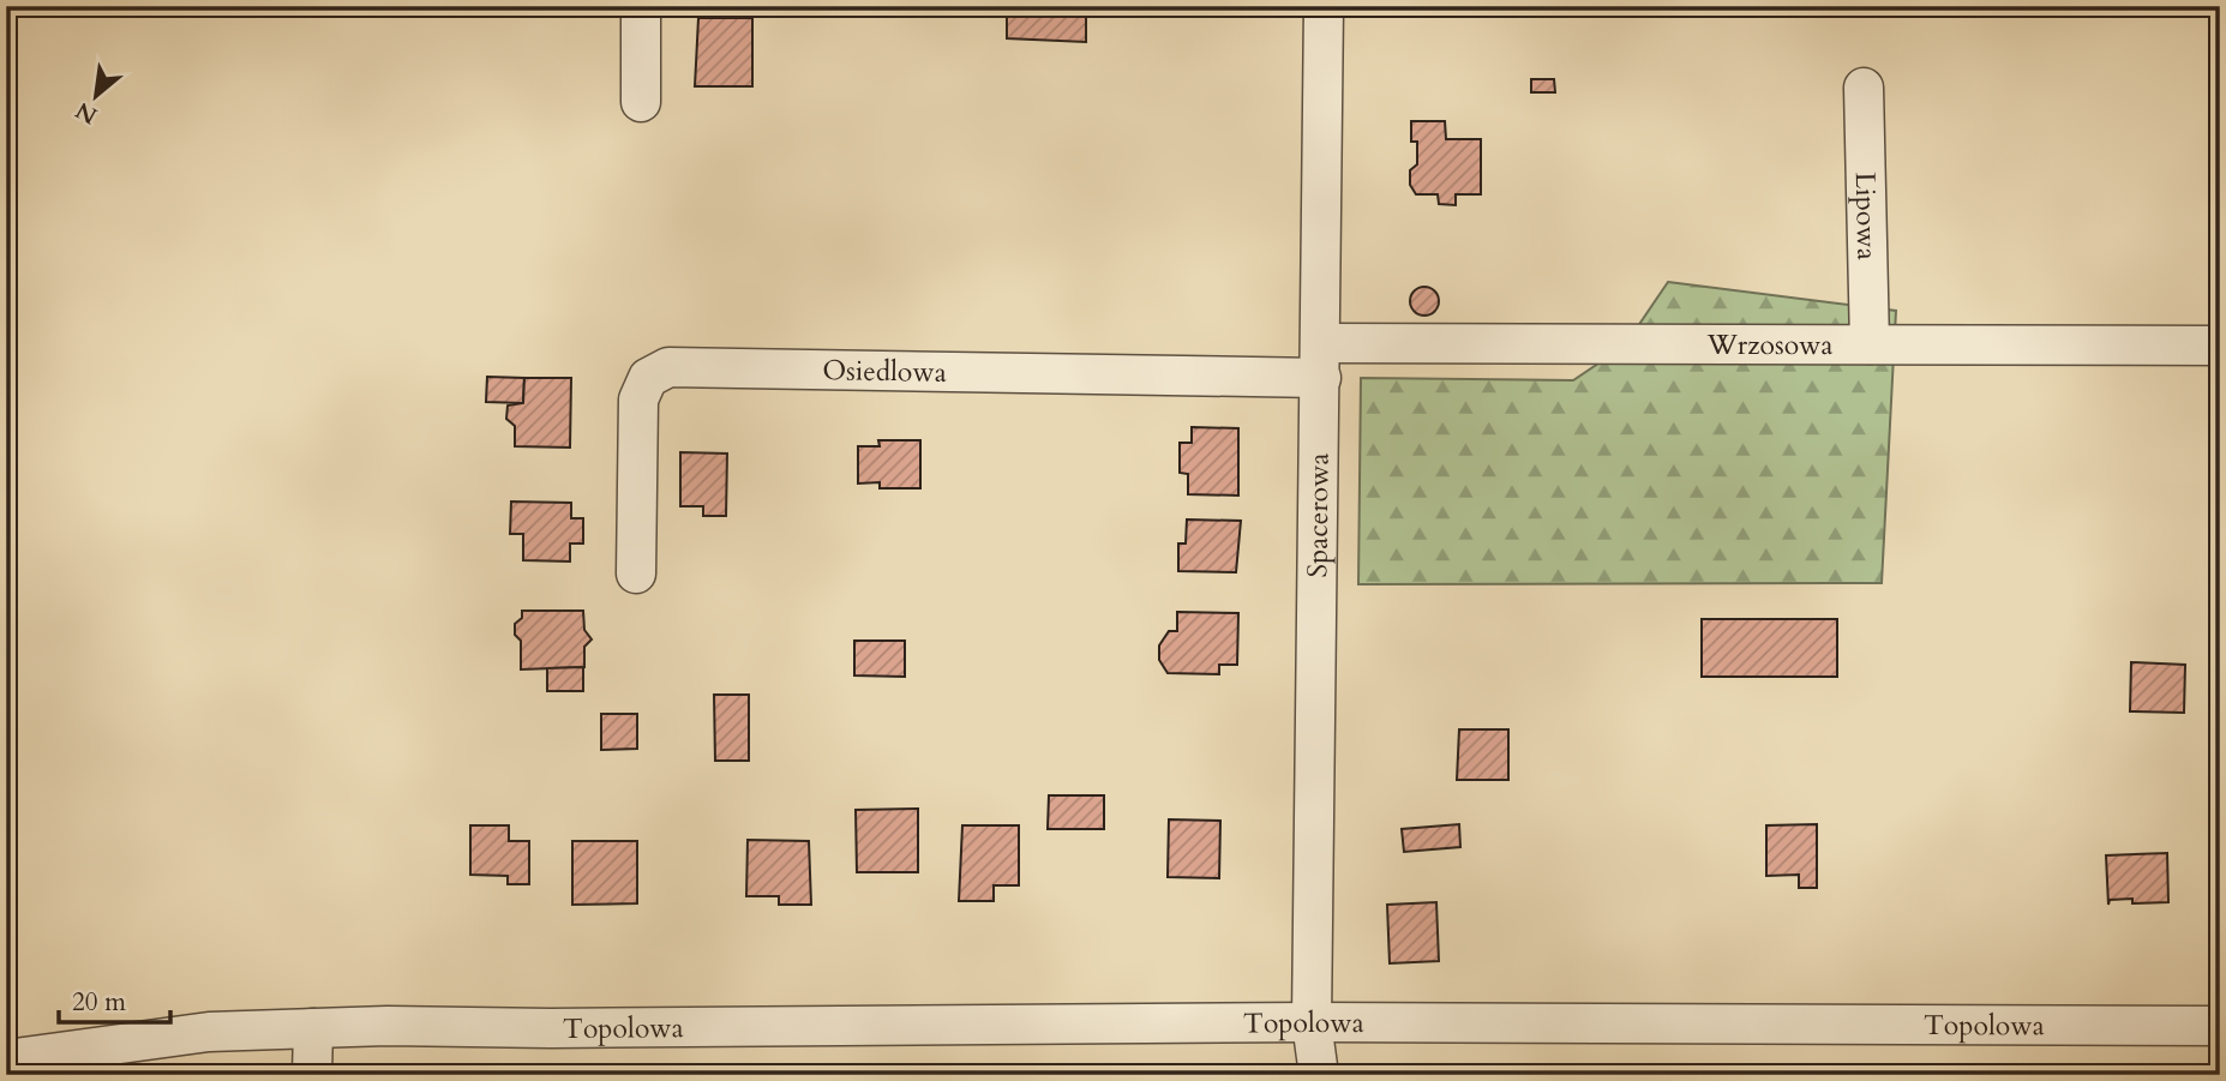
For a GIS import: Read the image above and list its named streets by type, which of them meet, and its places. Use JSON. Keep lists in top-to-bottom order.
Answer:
{
  "streets": {
    "street": [
      "Lipowa",
      "Wrzosowa",
      "Osiedlowa",
      "Spacerowa",
      "Topolowa"
    ]
  },
  "crossings": [
    ["Lipowa", "Wrzosowa"],
    ["Wrzosowa", "Osiedlowa"],
    ["Wrzosowa", "Spacerowa"],
    ["Osiedlowa", "Spacerowa"],
    ["Spacerowa", "Topolowa"]
  ],
  "scale_bar": "20 m",
  "north": "bottom left"
}
